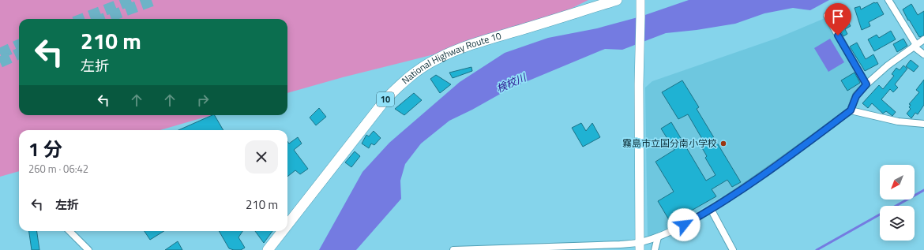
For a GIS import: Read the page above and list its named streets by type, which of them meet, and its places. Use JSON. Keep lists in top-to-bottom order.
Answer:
{
  "streets": {
    "highway": ["National Highway Route 10", "10"]
  },
  "water": ["検校川"],
  "places": ["霧島市立国分南小学校"],
  "north": "bottom left",
  "page": {
    "turn": ["210 m", "左折"],
    "heading": ["1 分", "260 m · 06:42"],
    "list": [
      {
        "name": "左折",
        "value": "210 m"
      }
    ]
  }
}
